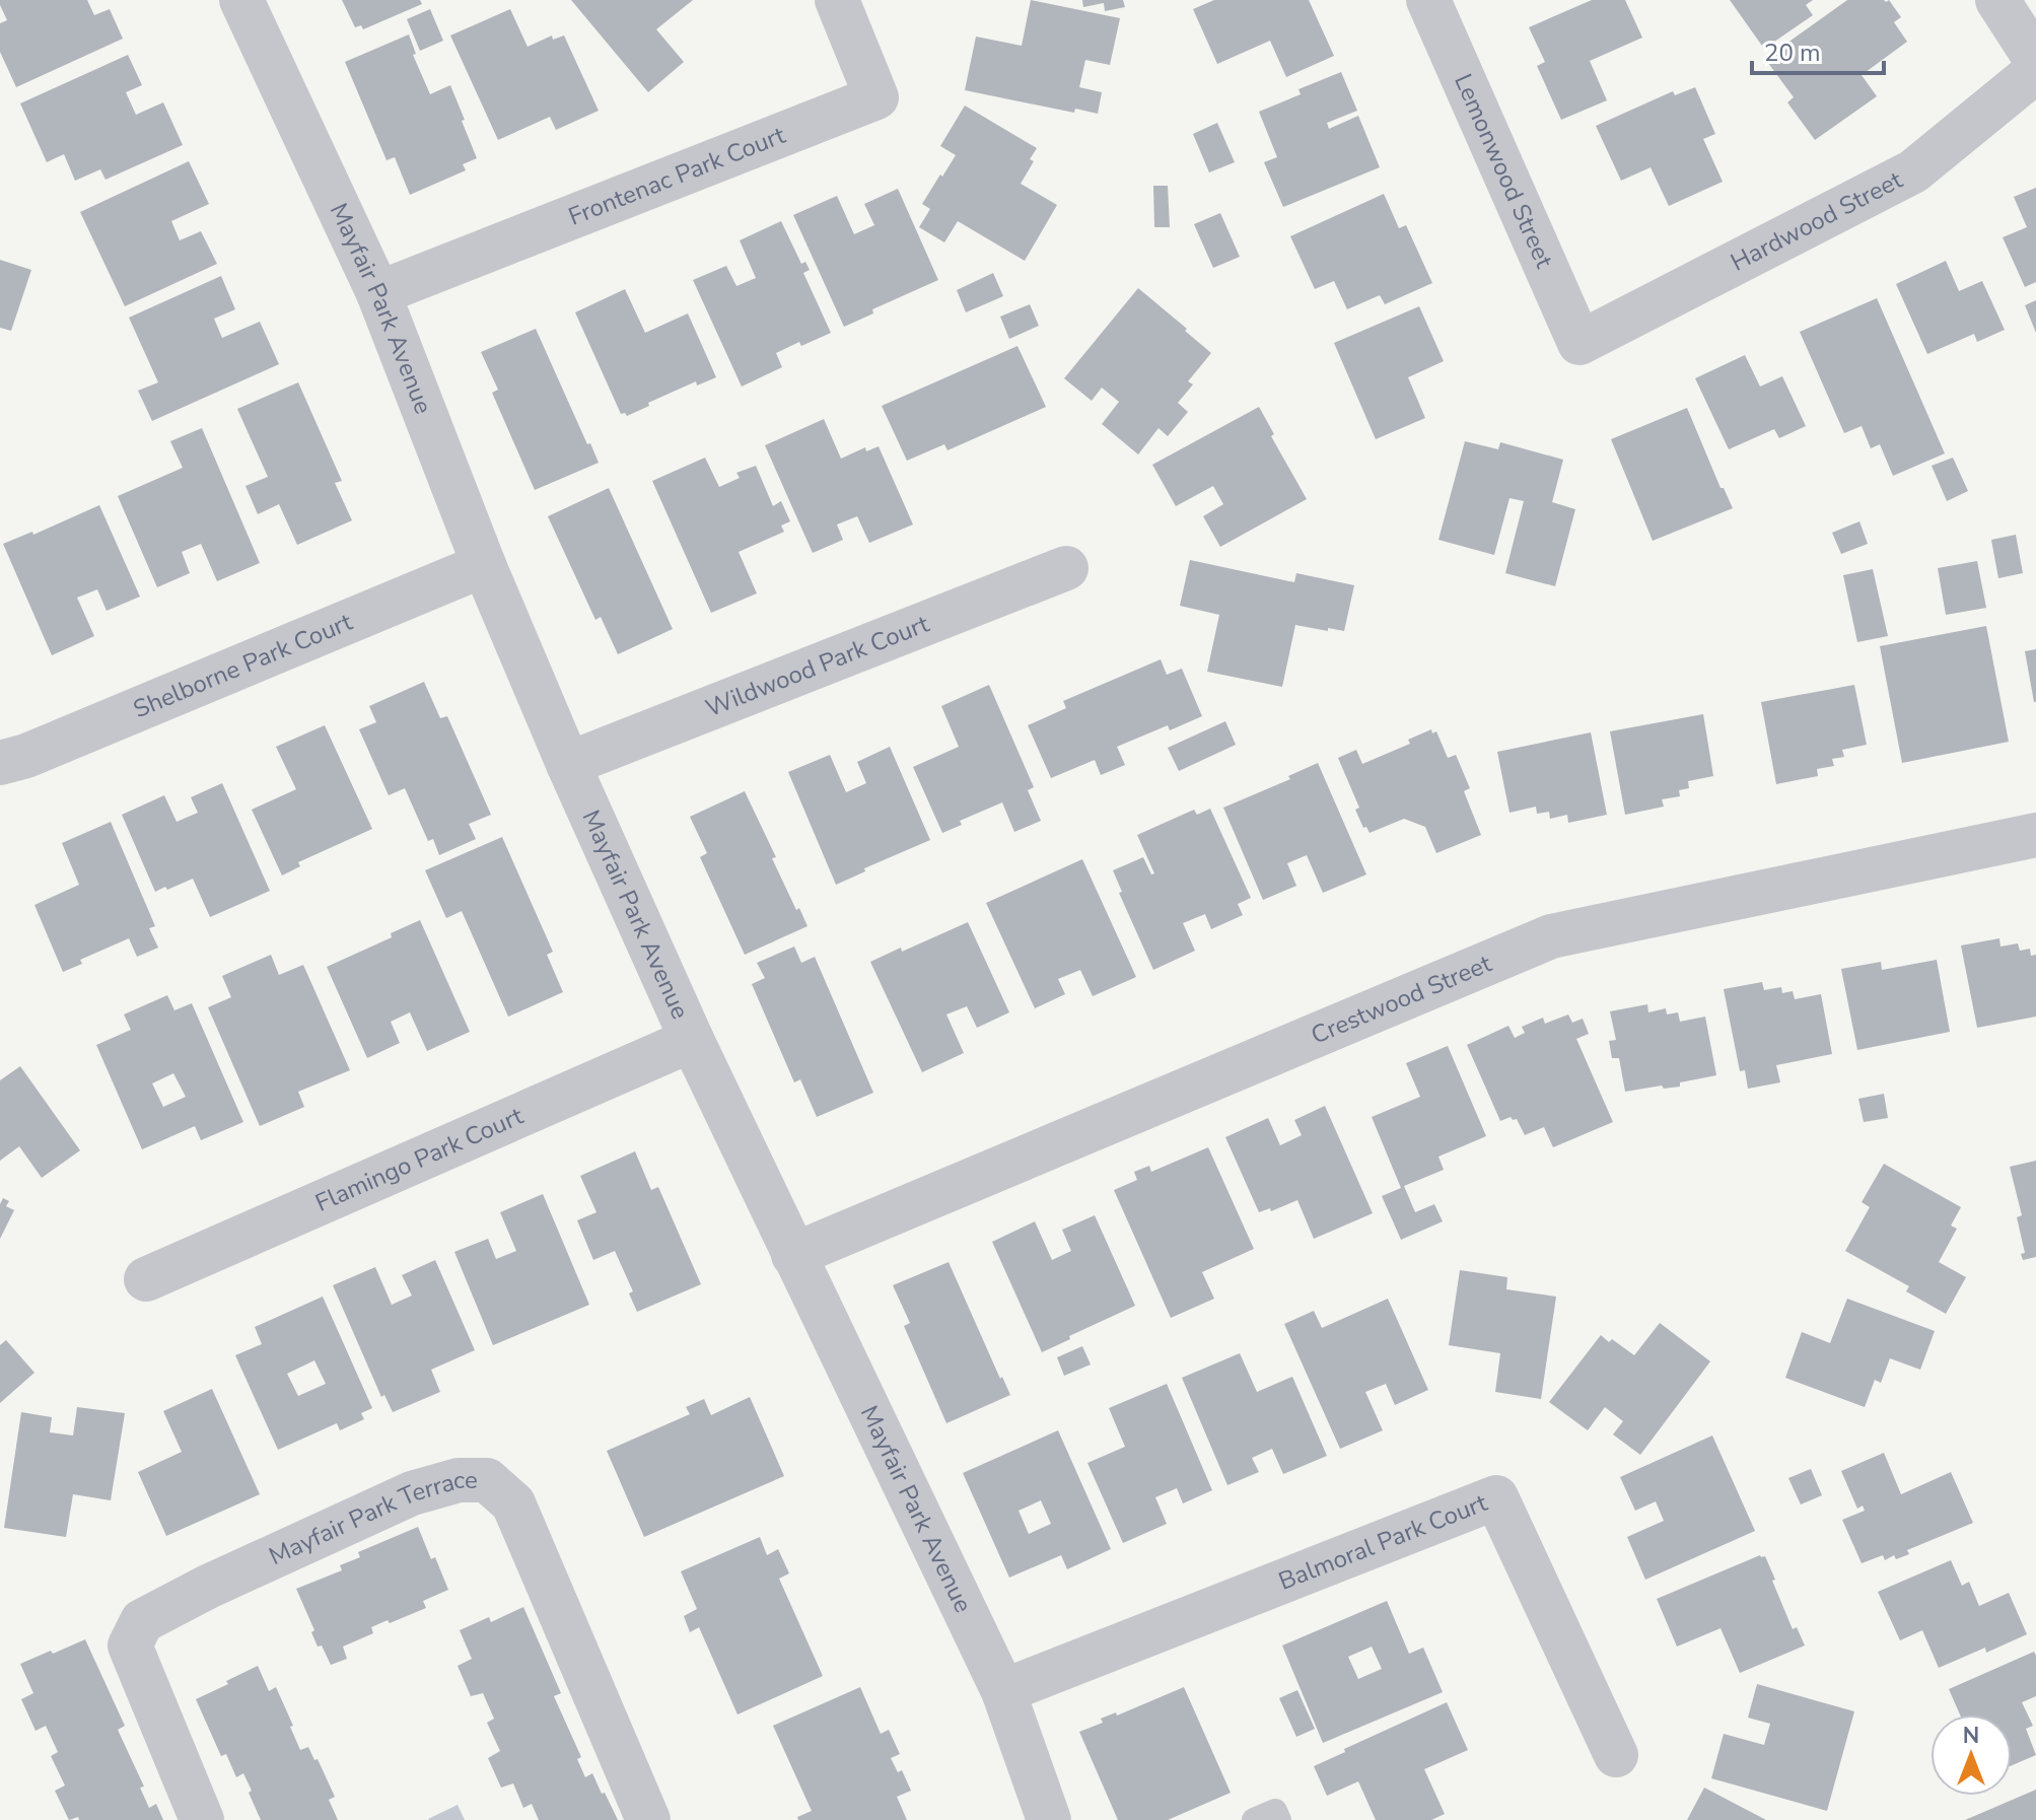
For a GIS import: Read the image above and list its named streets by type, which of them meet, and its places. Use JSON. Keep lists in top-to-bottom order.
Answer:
{
  "streets": {
    "street": [
      "Lemonwood Street",
      "Frontenac Park Court",
      "Hardwood Street",
      "Mayfair Park Avenue",
      "Shelborne Park Court",
      "Wildwood Park Court",
      "Crestwood Street",
      "Flamingo Park Court",
      "Mayfair Park Terrace",
      "Balmoral Park Court"
    ]
  },
  "crossings": [
    ["Lemonwood Street", "Hardwood Street"],
    ["Frontenac Park Court", "Mayfair Park Avenue"],
    ["Mayfair Park Avenue", "Shelborne Park Court"],
    ["Mayfair Park Avenue", "Wildwood Park Court"],
    ["Mayfair Park Avenue", "Crestwood Street"],
    ["Mayfair Park Avenue", "Flamingo Park Court"],
    ["Mayfair Park Avenue", "Balmoral Park Court"]
  ],
  "scale_bar": "20 m",
  "north": "top"
}
